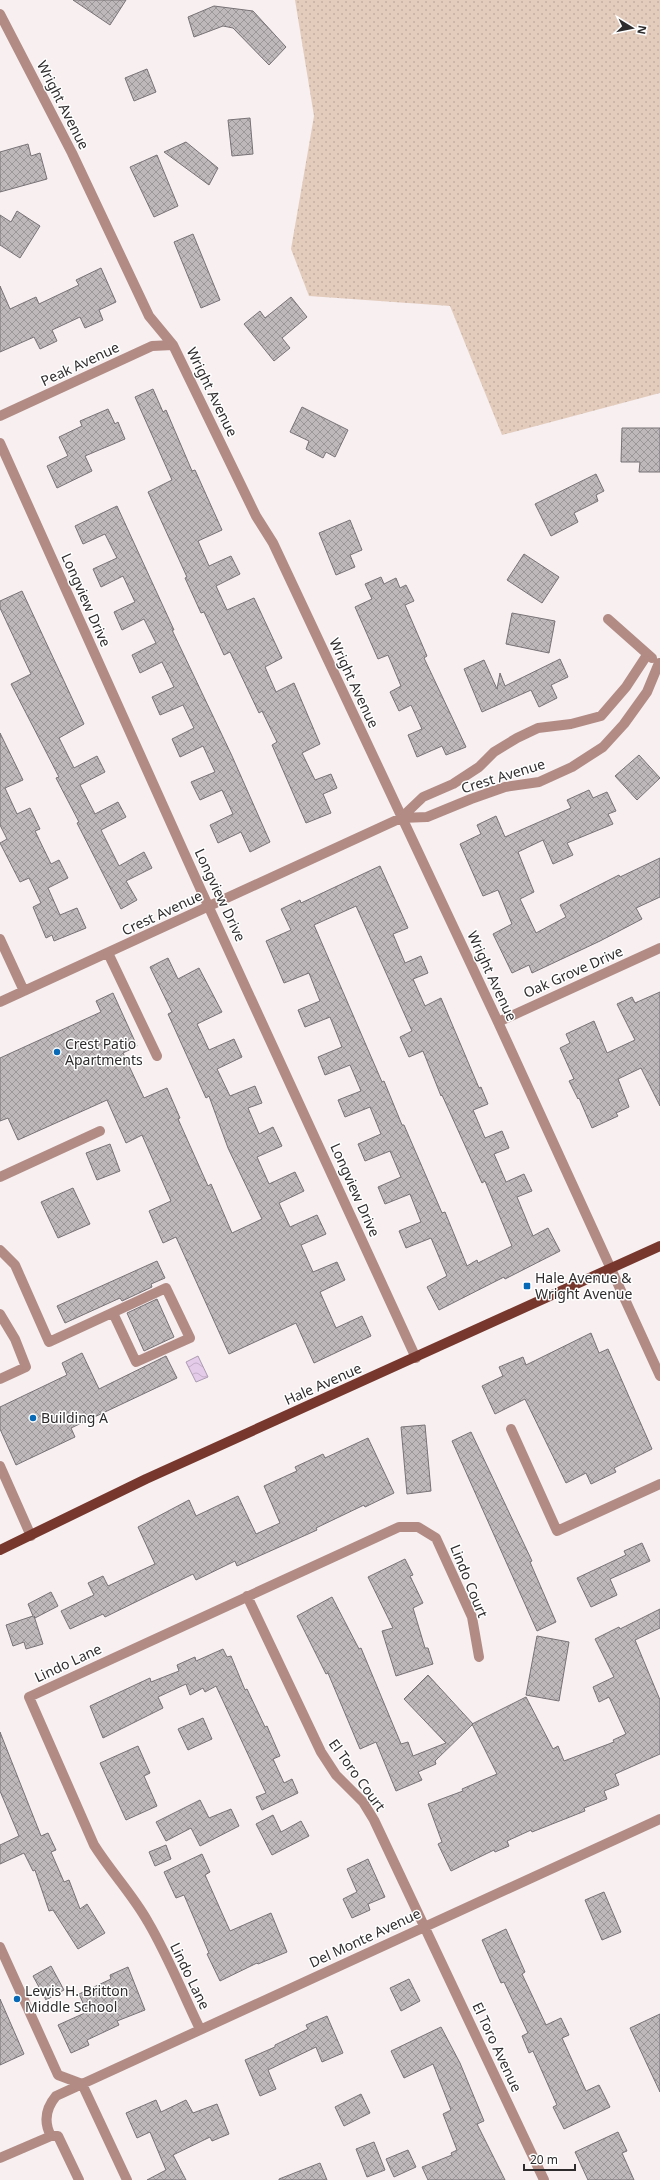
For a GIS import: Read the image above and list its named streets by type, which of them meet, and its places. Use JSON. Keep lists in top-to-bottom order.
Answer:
{
  "streets": {
    "main road": ["Hale Avenue"],
    "street": [
      "Wright Avenue",
      "Peak Avenue",
      "Longview Drive",
      "Crest Avenue",
      "Oak Grove Drive",
      "Lindo Court",
      "Lindo Lane",
      "El Toro Court",
      "Del Monte Avenue",
      "El Toro Avenue"
    ]
  },
  "crossings": [
    ["Wright Avenue", "Peak Avenue"],
    ["Wright Avenue", "Crest Avenue"],
    ["Wright Avenue", "Oak Grove Drive"],
    ["Wright Avenue", "Hale Avenue"],
    ["Longview Drive", "Crest Avenue"],
    ["Longview Drive", "Hale Avenue"],
    ["Lindo Court", "Lindo Lane"],
    ["Lindo Lane", "El Toro Court"],
    ["Lindo Lane", "Del Monte Avenue"],
    ["El Toro Court", "Del Monte Avenue"],
    ["El Toro Court", "El Toro Avenue"],
    ["Del Monte Avenue", "El Toro Avenue"]
  ],
  "places": {
    "other": ["Crest Patio Apartments", "Building A", "Lewis H. Britton Middle School"],
    "transit": ["Hale Avenue & Wright Avenue"]
  },
  "scale_bar": "20 m",
  "north": "right"
}
